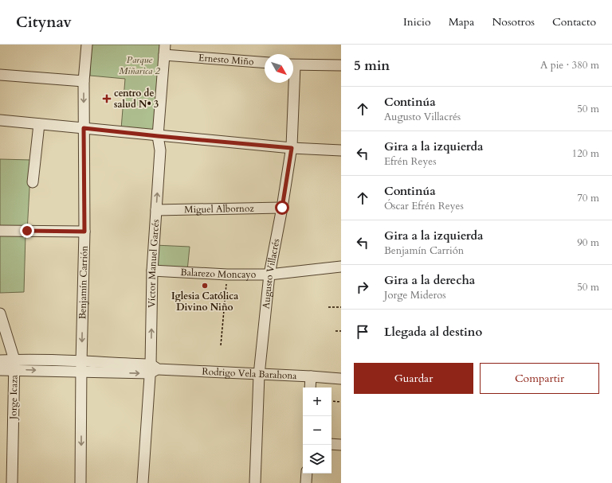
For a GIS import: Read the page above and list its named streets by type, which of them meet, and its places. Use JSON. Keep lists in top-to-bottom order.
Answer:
{
  "streets": {
    "street": [
      "Ernesto Miño",
      "Miguel Albornoz",
      "Víctor Manuel Garcés",
      "Balarezo Moncayo",
      "Augusto Villacrés",
      "Benjamín Carrión",
      "Rodrigo Vela Barahona",
      "Jorge Icaza"
    ]
  },
  "crossings": [
    ["Ernesto Miño", "Víctor Manuel Garcés"],
    ["Miguel Albornoz", "Víctor Manuel Garcés"],
    ["Miguel Albornoz", "Augusto Villacrés"],
    ["Víctor Manuel Garcés", "Balarezo Moncayo"],
    ["Víctor Manuel Garcés", "Rodrigo Vela Barahona"],
    ["Balarezo Moncayo", "Augusto Villacrés"],
    ["Augusto Villacrés", "Rodrigo Vela Barahona"],
    ["Benjamín Carrión", "Rodrigo Vela Barahona"],
    ["Rodrigo Vela Barahona", "Jorge Icaza"]
  ],
  "one_way": ["Víctor Manuel Garcés", "Benjamín Carrión"],
  "parks": ["Parque Miñarica 2"],
  "places": {
    "health": ["centro de salud N• 3"],
    "other": ["Iglesia Católica Divino Niño"]
  },
  "north": "bottom right",
  "page": {
    "header": "Citynav",
    "nav": [
      "Inicio",
      "Mapa",
      "Nosotros",
      "Contacto"
    ],
    "heading": ["5 min", "A pie · 380 m"],
    "list": [
      ["Continúa", "Augusto Villacrés", "50 m"],
      ["Gira a la izquierda", "Efrén Reyes", "120 m"],
      ["Continúa", "Óscar Efrén Reyes", "70 m"],
      ["Gira a la izquierda", "Benjamín Carrión", "90 m"],
      ["Gira a la derecha", "Jorge Mideros", "50 m"],
      "Llegada al destino"
    ],
    "buttons": ["Guardar", "Compartir"],
    "map_buttons": ["+", "−"]
  }
}
